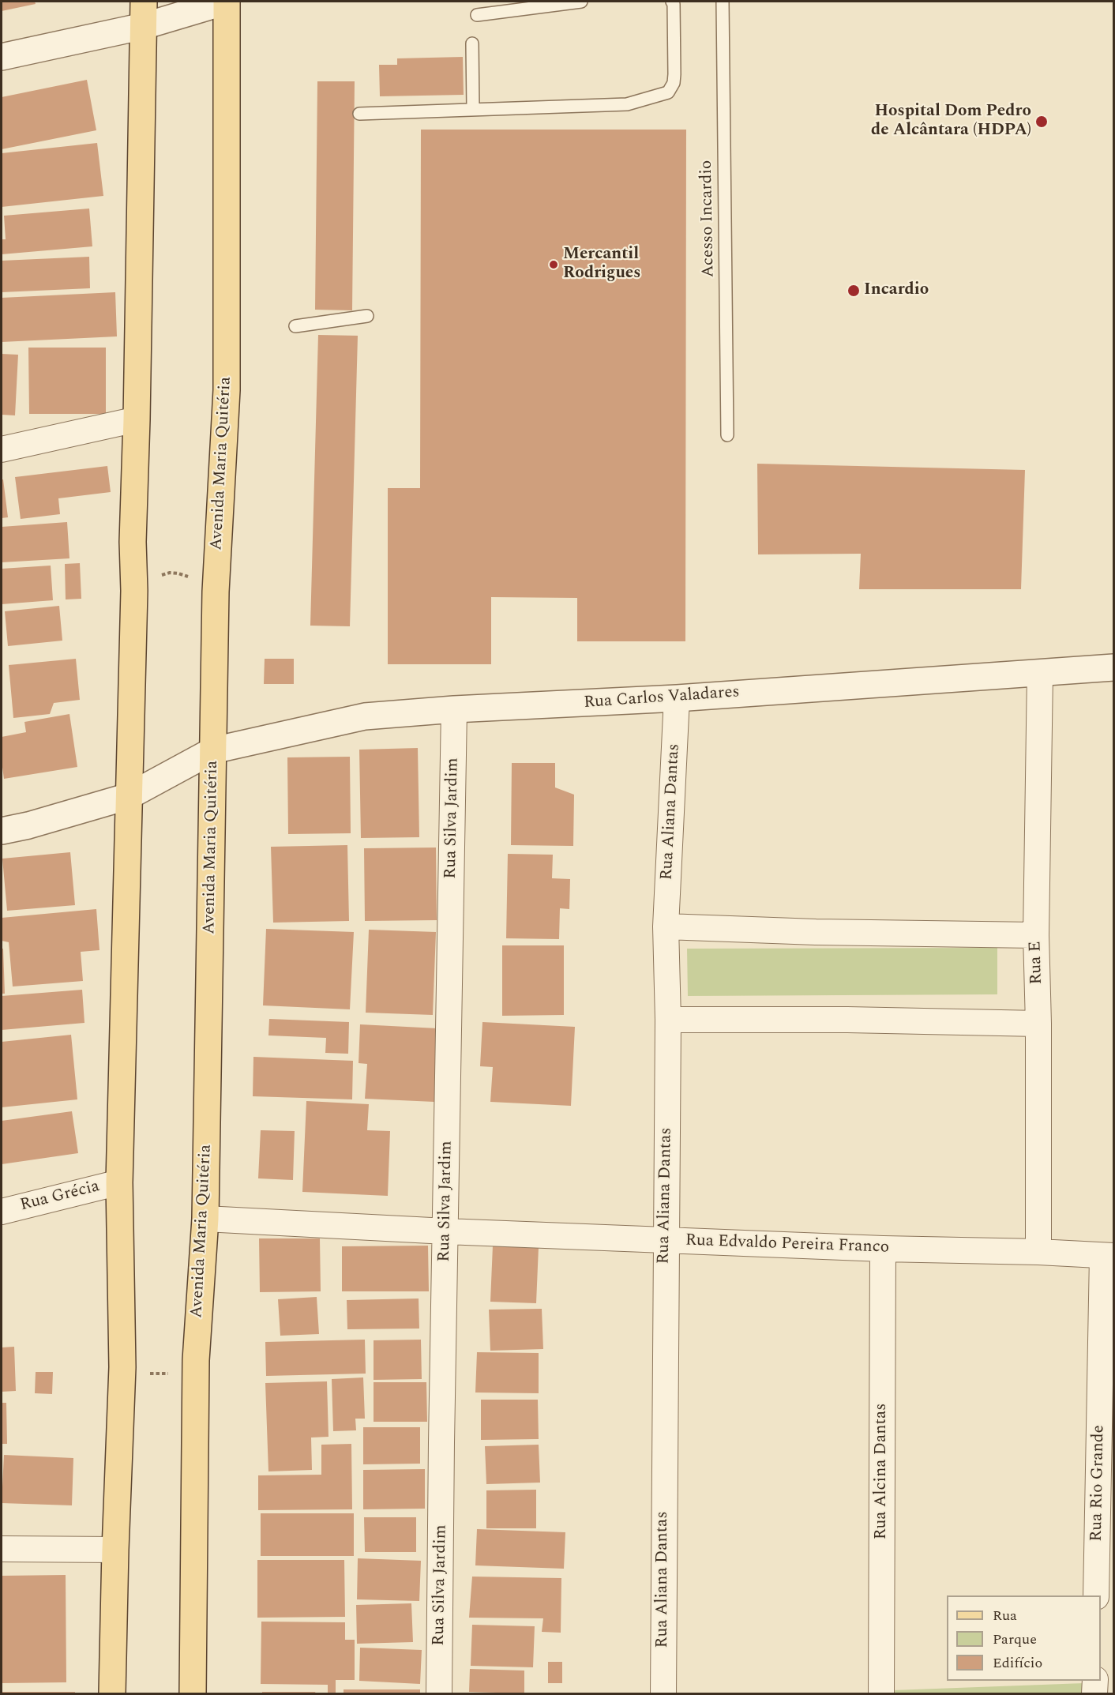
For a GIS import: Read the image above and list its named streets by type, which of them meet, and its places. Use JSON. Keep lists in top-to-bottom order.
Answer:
{
  "streets": {
    "main road": ["Avenida Maria Quitéria"],
    "street": [
      "Rua Carlos Valadares",
      "Rua Aliana Dantas",
      "Rua Silva Jardim",
      "Rua E",
      "Rua Grécia",
      "Rua Edvaldo Pereira Franco",
      "Rua Alcina Dantas",
      "Rua Rio Grande"
    ],
    "lane": ["Acesso Incardio"]
  },
  "crossings": [
    ["Avenida Maria Quitéria", "Rua Carlos Valadares"],
    ["Avenida Maria Quitéria", "Rua Edvaldo Pereira Franco"],
    ["Rua Carlos Valadares", "Rua Aliana Dantas"],
    ["Rua Carlos Valadares", "Rua Silva Jardim"],
    ["Rua Carlos Valadares", "Rua E"],
    ["Rua Aliana Dantas", "Rua Edvaldo Pereira Franco"],
    ["Rua Silva Jardim", "Rua Edvaldo Pereira Franco"],
    ["Rua E", "Rua Edvaldo Pereira Franco"],
    ["Rua Edvaldo Pereira Franco", "Rua Alcina Dantas"],
    ["Rua Edvaldo Pereira Franco", "Rua Rio Grande"]
  ],
  "places": ["Hospital Dom Pedro de Alcântara (HDPA)", "Mercantil Rodrigues", "Incardio"],
  "legend": ["Rua", "Parque", "Edifício"]
}
